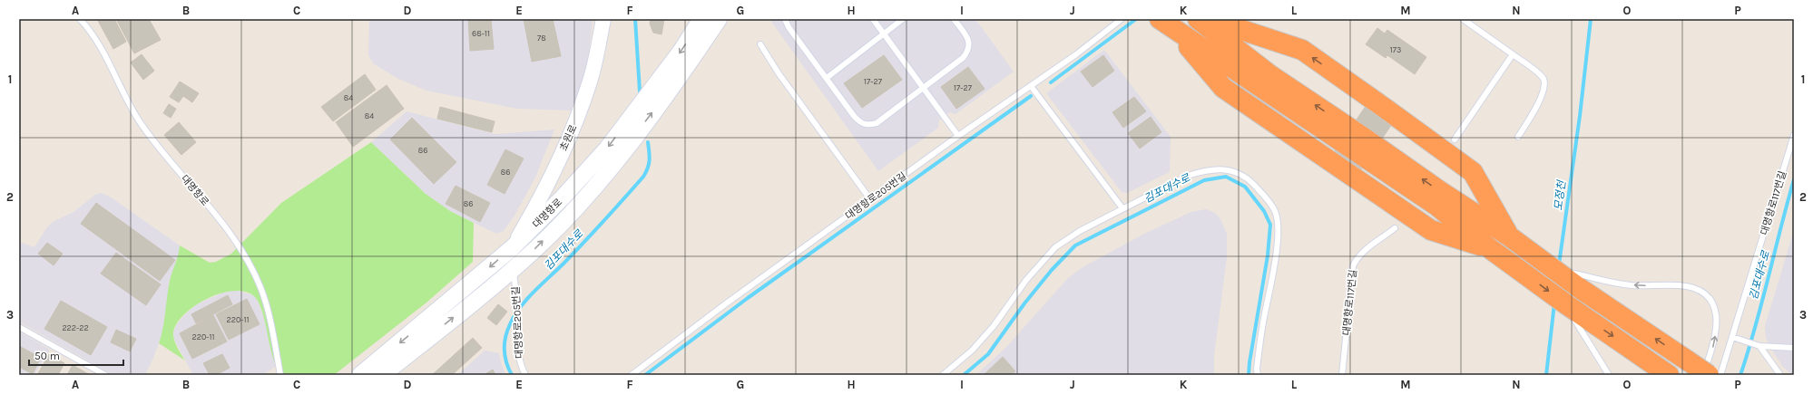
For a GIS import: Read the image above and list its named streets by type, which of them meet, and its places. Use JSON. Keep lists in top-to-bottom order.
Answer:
{
  "streets": {
    "main road": ["대명항로"],
    "street": ["초원로"],
    "lane": ["대명항로205번길", "대명항로117번길"]
  },
  "crossings": [
    ["초원로", "대명항로"],
    ["대명항로", "대명항로205번길"]
  ],
  "water": ["김포대수로", "모정천"],
  "house_numbers": [
    "68-11",
    "78",
    "173",
    "17-27",
    "17-27",
    "84",
    "84",
    "86",
    "86",
    "86",
    "220-11",
    "222-22",
    "220-11"
  ],
  "scale_bar": "50 m",
  "grid": {
    "columns": [
      "A",
      "B",
      "C",
      "D",
      "E",
      "F",
      "G",
      "H",
      "I",
      "J",
      "K",
      "L",
      "M",
      "N",
      "O",
      "P"
    ],
    "rows": ["1", "2", "3"]
  }
}
